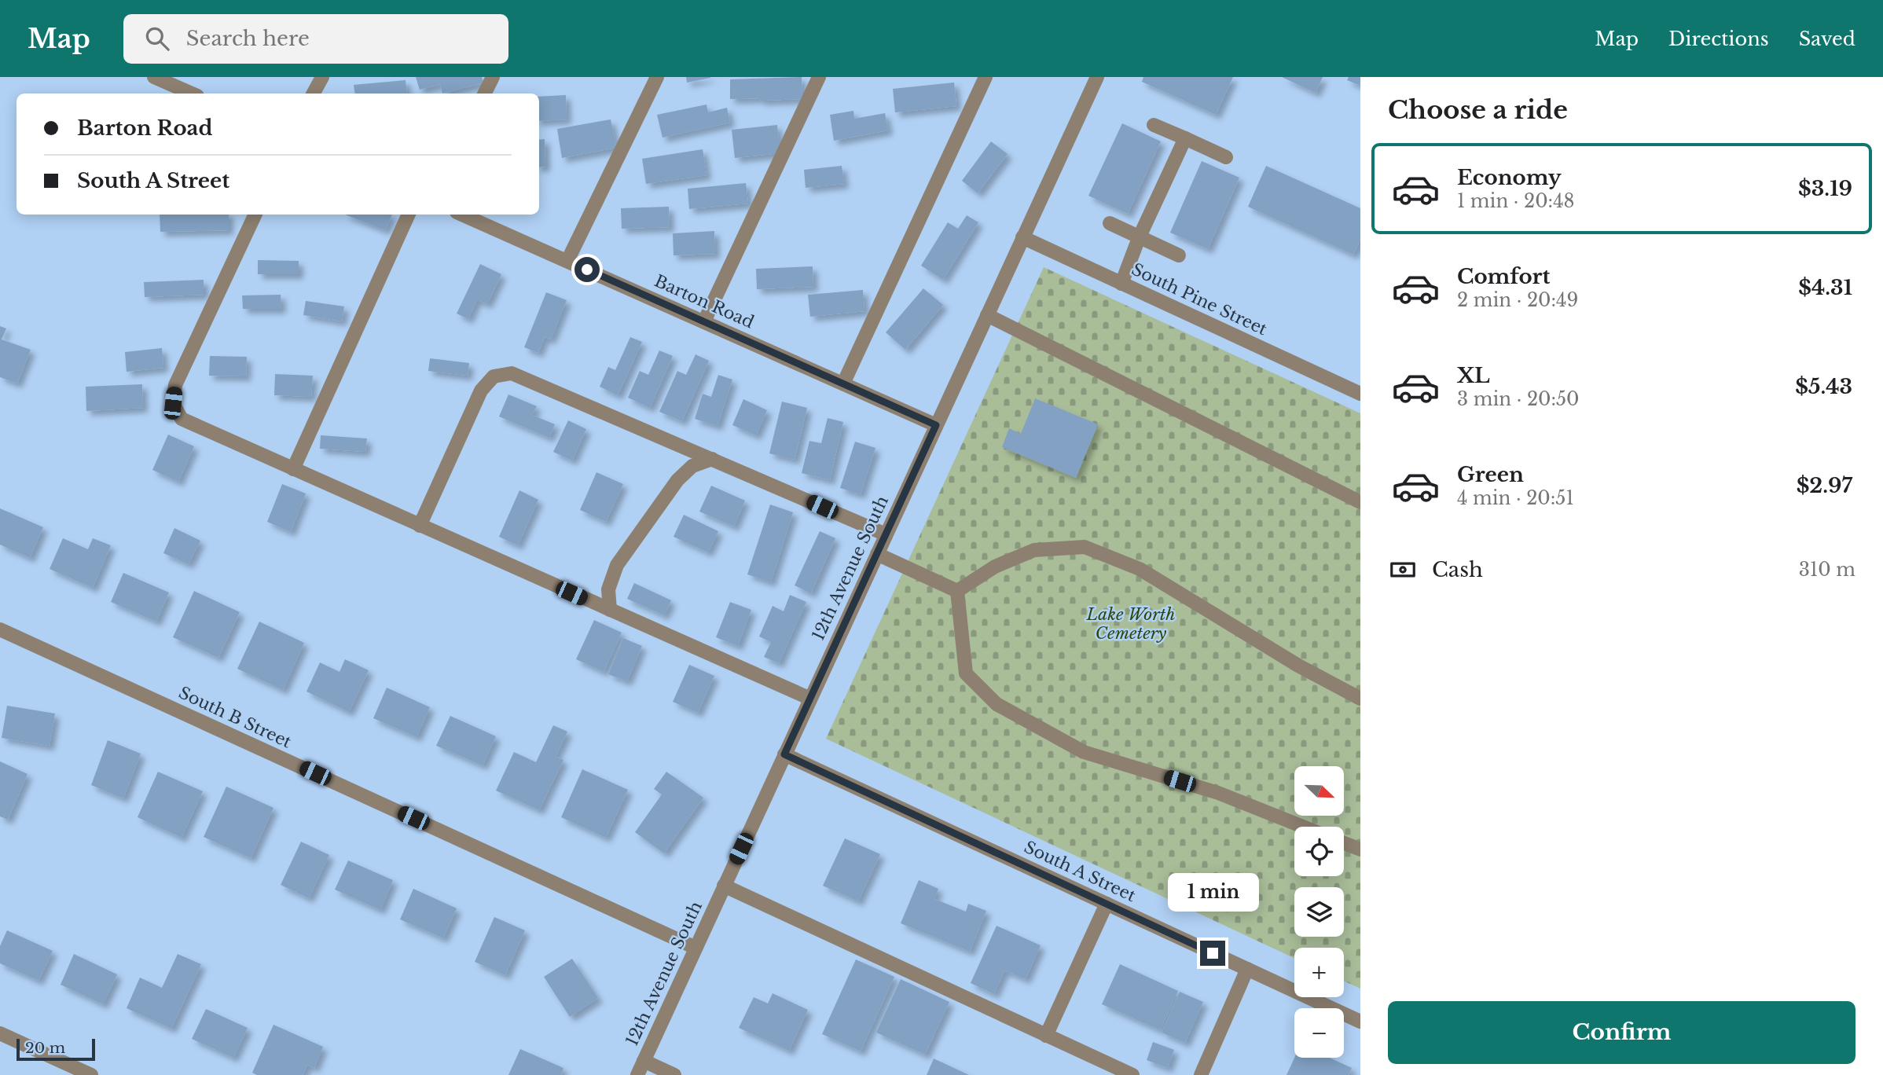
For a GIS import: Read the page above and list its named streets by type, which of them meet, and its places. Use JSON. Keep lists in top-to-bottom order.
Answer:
{
  "streets": {
    "street": [
      "South Pine Street",
      "Barton Road",
      "12th Avenue South",
      "South B Street",
      "South A Street"
    ]
  },
  "crossings": [
    ["South Pine Street", "12th Avenue South"],
    ["Barton Road", "12th Avenue South"],
    ["12th Avenue South", "South B Street"],
    ["12th Avenue South", "South A Street"]
  ],
  "parks": ["Lake Worth Cemetery"],
  "scale_bar": "20 m",
  "north": "bottom right",
  "page": {
    "header": "Map",
    "search": "Search here",
    "nav": ["Map", "Directions", "Saved"],
    "heading": "Choose a ride",
    "banner": ["Barton Road", "South A Street"],
    "list": [
      {
        "name": "Economy",
        "note": "1 min · 20:48",
        "value": "$3.19"
      },
      {
        "name": "Comfort",
        "note": "2 min · 20:49",
        "value": "$4.31"
      },
      {
        "name": "XL",
        "note": "3 min · 20:50",
        "value": "$5.43"
      },
      {
        "name": "Green",
        "note": "4 min · 20:51",
        "value": "$2.97"
      }
    ],
    "pay": ["Cash", "310 m"],
    "map_buttons": ["+", "−"],
    "bubble": "1 min",
    "buttons": "Confirm",
    "scale": "20 m"
  }
}
